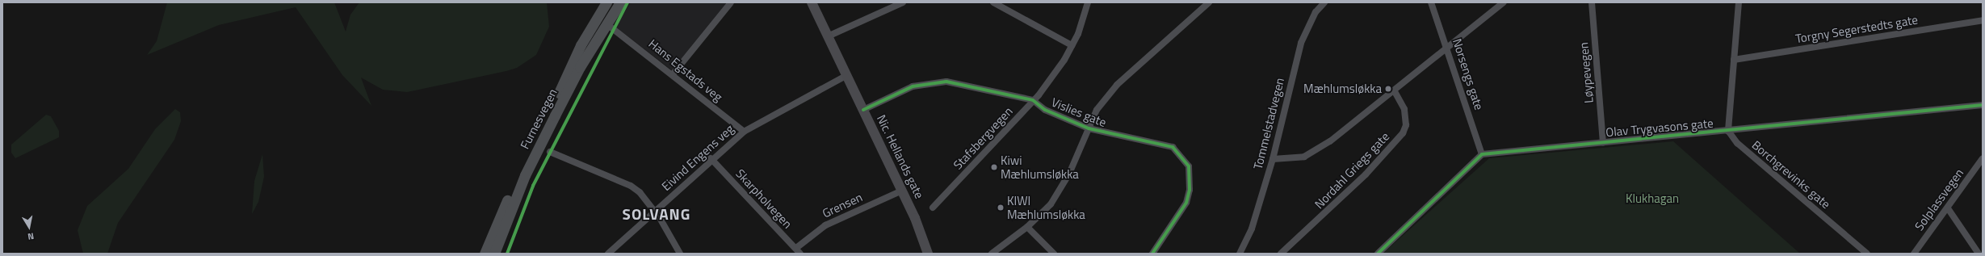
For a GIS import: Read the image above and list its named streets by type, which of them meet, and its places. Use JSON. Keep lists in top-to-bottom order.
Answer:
{
  "streets": {
    "main road": ["Furnesvegen", "Nic. Hellands gate"],
    "street": [
      "Torgny Segerstedts gate",
      "Hans Egstads veg",
      "Løypevegen",
      "Norsengs gate",
      "Vislies gate",
      "Tommelstadvegen",
      "Olav Trygvasons gate",
      "Stafsbergvegen",
      "Eivind Engens veg",
      "Nordahl Griegs gate",
      "Borchgrevinks gate",
      "Skarpholvegen",
      "Solplassvegen",
      "Grensen"
    ]
  },
  "crossings": [
    ["Hans Egstads veg", "Eivind Engens veg"],
    ["Løypevegen", "Olav Trygvasons gate"],
    ["Norsengs gate", "Olav Trygvasons gate"],
    ["Vislies gate", "Stafsbergvegen"],
    ["Vislies gate", "Nic. Hellands gate"],
    ["Olav Trygvasons gate", "Borchgrevinks gate"],
    ["Nic. Hellands gate", "Eivind Engens veg"],
    ["Nic. Hellands gate", "Grensen"],
    ["Eivind Engens veg", "Skarpholvegen"],
    ["Skarpholvegen", "Grensen"]
  ],
  "districts": ["SOLVANG"],
  "parks": ["Klukhagan"],
  "places": ["Mæhlumsløkka", "Kiwi Mæhlumsløkka", "KIWI Mæhlumsløkka"],
  "north": "bottom"
}
